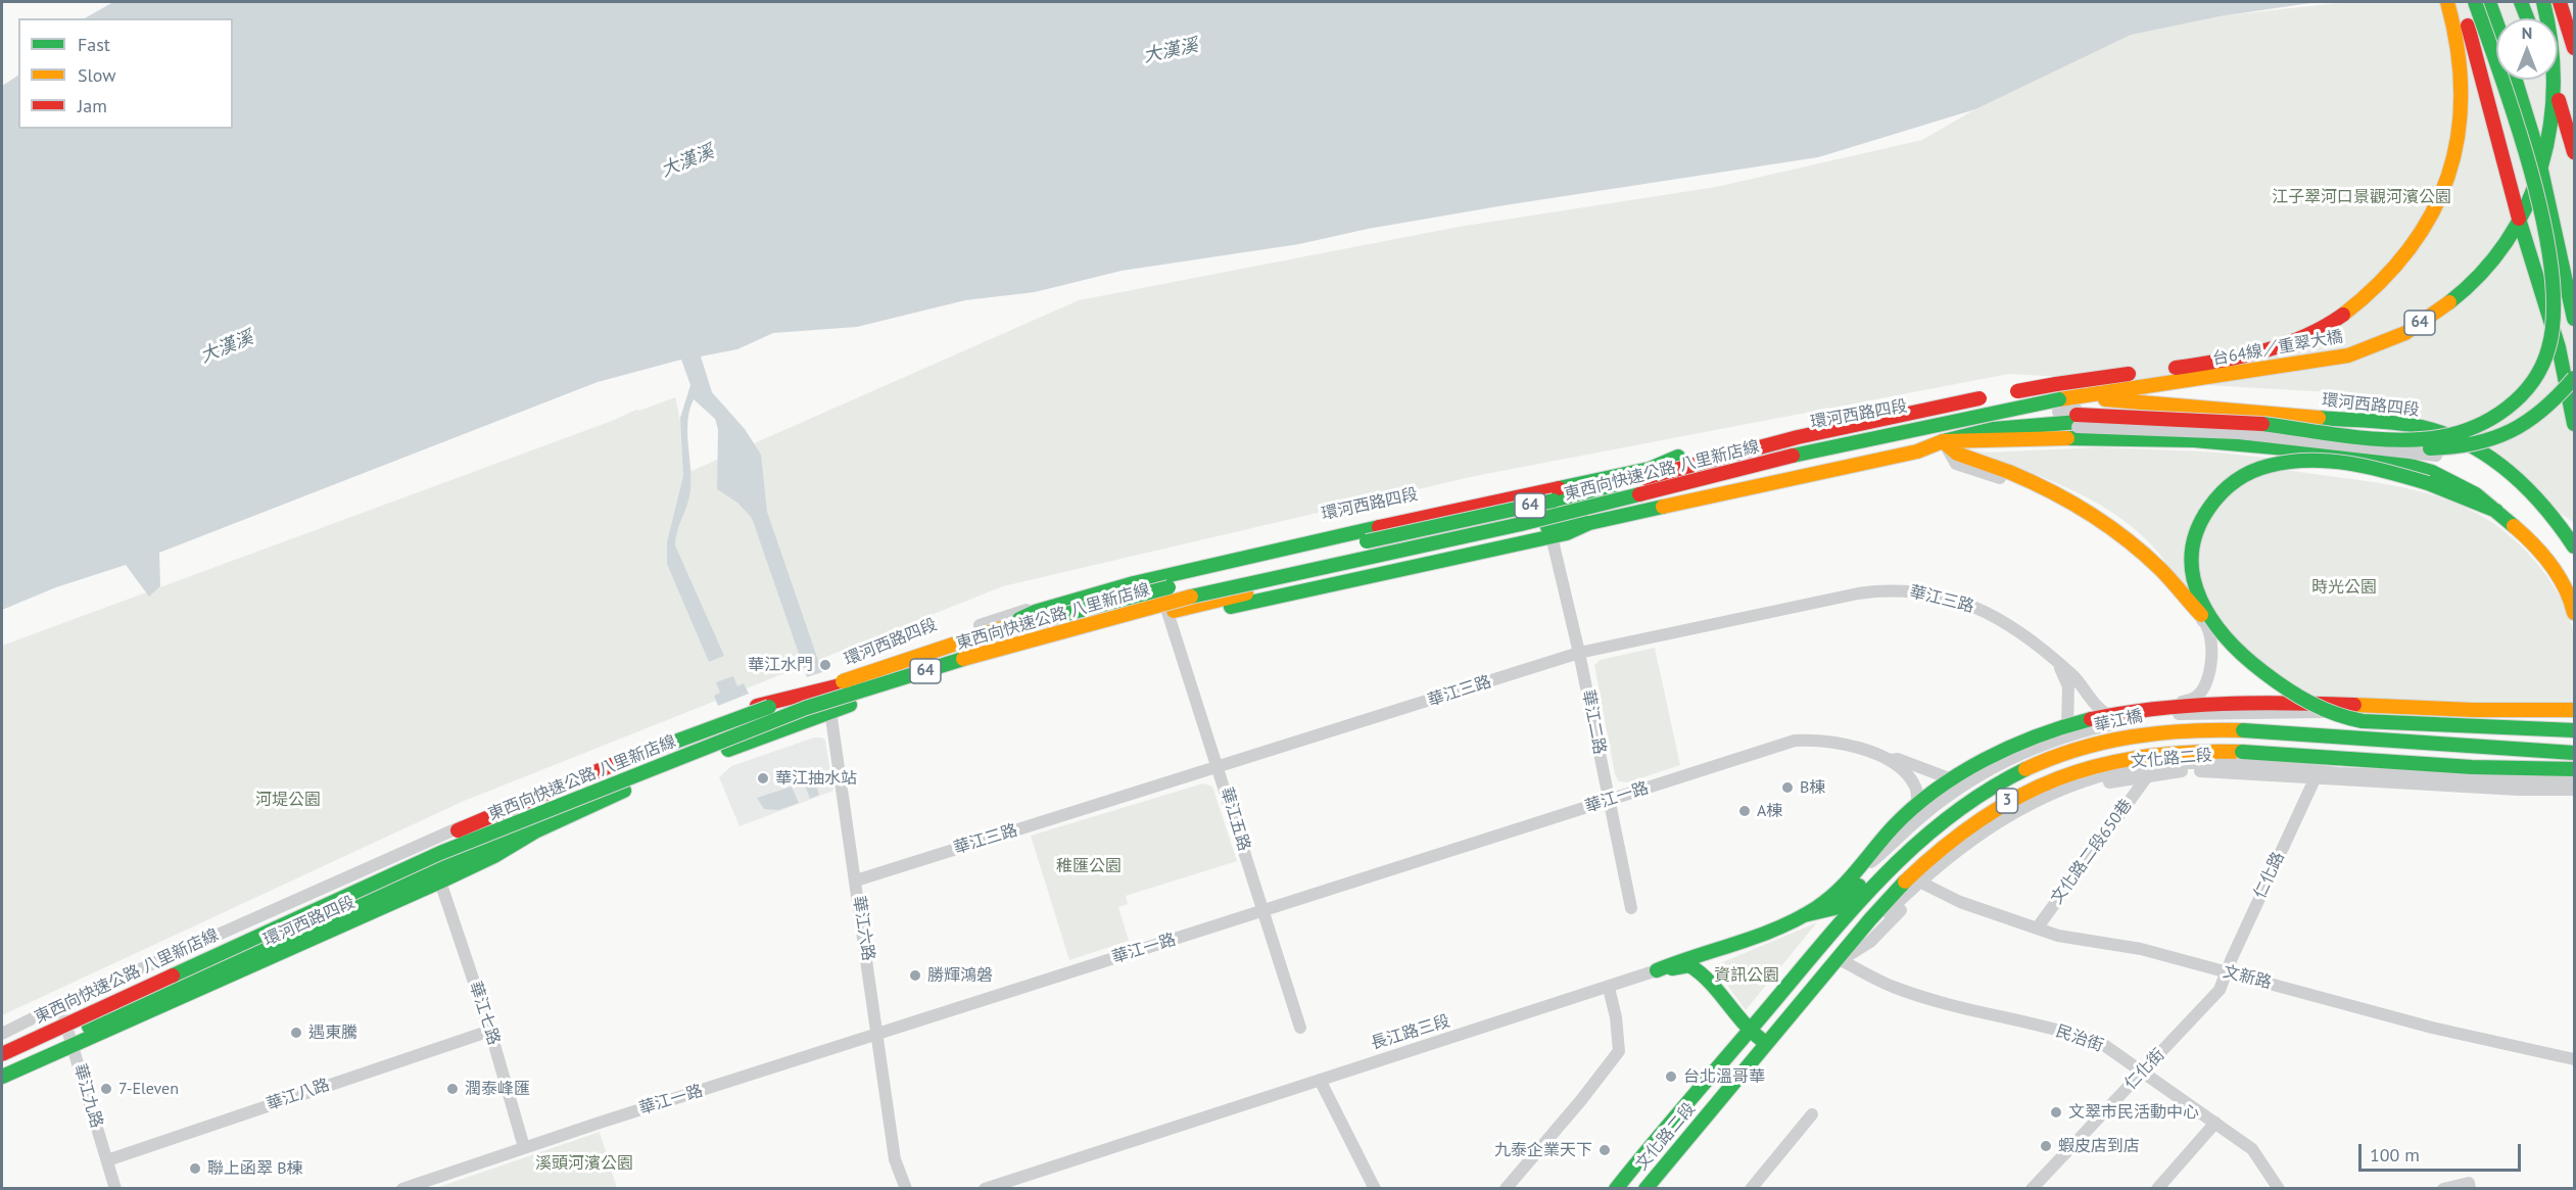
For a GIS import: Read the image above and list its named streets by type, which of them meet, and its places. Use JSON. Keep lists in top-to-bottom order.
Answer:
{
  "streets": {
    "main road": [
      "64",
      "台64線／重翠大橋",
      "環河西路四段",
      "東西向快速公路 八里新店線",
      "華江橋",
      "文化路二段",
      "3",
      "長江路三段"
    ],
    "street": [
      "華江三路",
      "華江二路",
      "華江一路",
      "華江五路",
      "文化路二段650巷",
      "仁化路",
      "華江六路",
      "文新路",
      "華江七路",
      "民治街",
      "仁化街",
      "華江八路",
      "華江九路"
    ]
  },
  "crossings": [
    ["台64線／重翠大橋", "東西向快速公路 八里新店線"],
    ["環河西路四段", "東西向快速公路 八里新店線"],
    ["環河西路四段", "華江二路"],
    ["環河西路四段", "華江五路"],
    ["環河西路四段", "華江六路"],
    ["環河西路四段", "華江七路"],
    ["環河西路四段", "華江九路"],
    ["華江三路", "華江二路"],
    ["華江三路", "華江五路"],
    ["華江三路", "華江六路"],
    ["華江橋", "文化路二段"],
    ["華江二路", "華江一路"],
    ["文化路二段", "3"],
    ["文化路二段", "文化路二段650巷"],
    ["文化路二段", "仁化路"],
    ["文化路二段", "文新路"],
    ["文化路二段", "民治街"],
    ["華江一路", "華江五路"],
    ["華江一路", "華江六路"],
    ["華江一路", "華江七路"],
    ["文化路二段650巷", "文新路"],
    ["仁化路", "文新路"],
    ["仁化路", "仁化街"],
    ["文新路", "仁化街"],
    ["華江七路", "華江八路"],
    ["民治街", "仁化街"],
    ["華江八路", "華江九路"]
  ],
  "water": ["大漢溪"],
  "parks": [
    "江子翠河口景觀河濱公園",
    "時光公園",
    "河堤公園",
    "稚匯公園",
    "資訊公園",
    "溪頭河濱公園"
  ],
  "places": [
    "華江水門",
    "華江抽水站",
    "B棟",
    "A棟",
    "勝輝鴻磐",
    "遇東騰",
    "台北溫哥華",
    "7-Eleven",
    "潤泰峰匯",
    "文翠市民活動中心",
    "蝦皮店到店",
    "九泰企業天下",
    "聯上函翠 B棟"
  ],
  "legend": ["Fast", "Slow", "Jam"],
  "scale_bar": "100 m",
  "north": "top"
}
